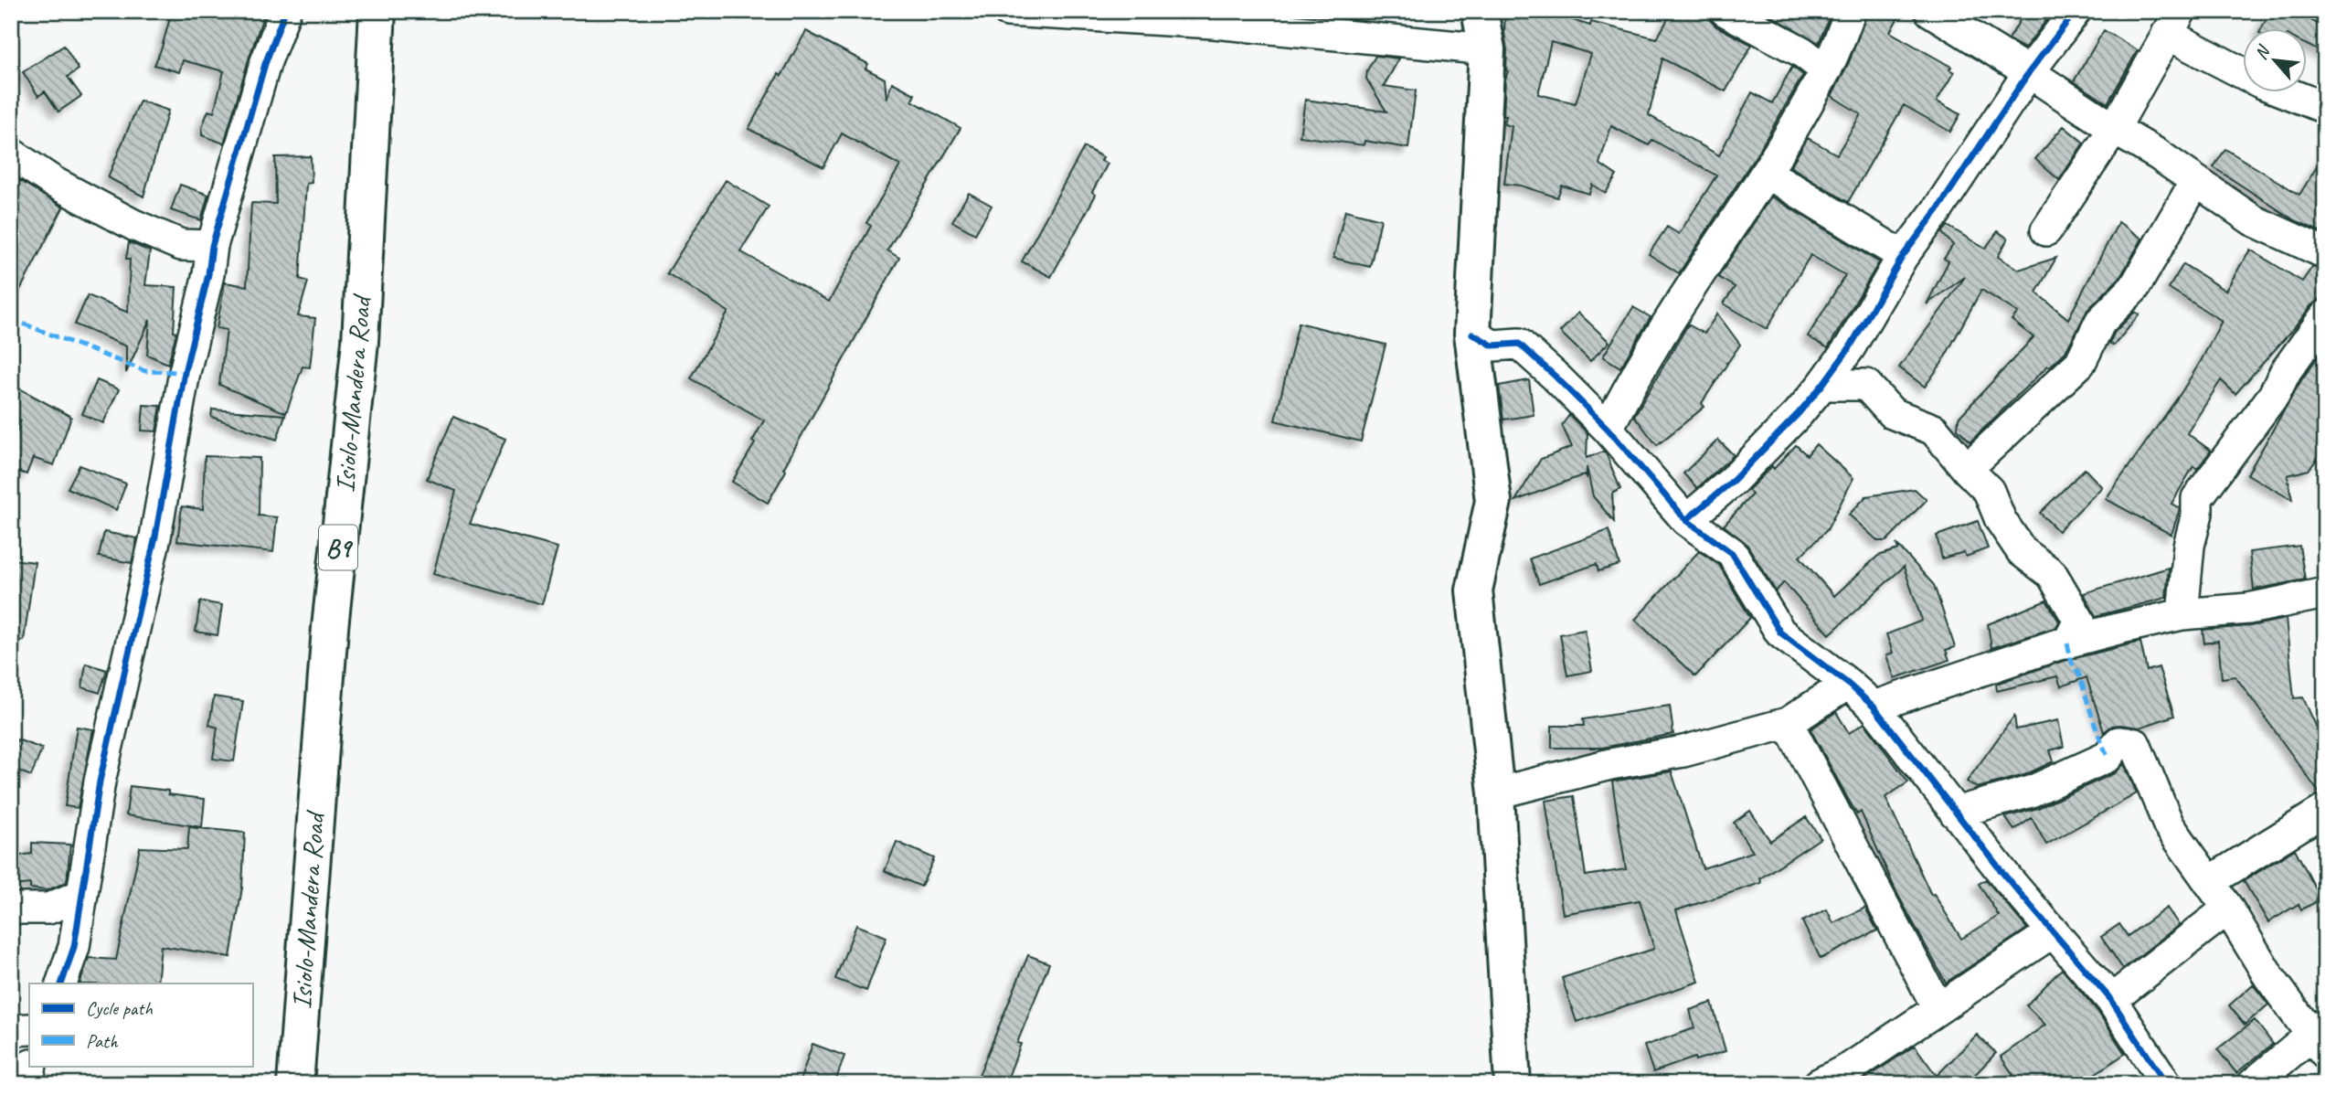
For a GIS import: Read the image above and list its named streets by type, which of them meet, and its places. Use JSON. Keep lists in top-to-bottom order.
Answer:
{
  "streets": {
    "main road": ["Isiolo-Mandera Road", "B9"]
  },
  "legend": ["Cycle path", "Path"],
  "north": "top left"
}
